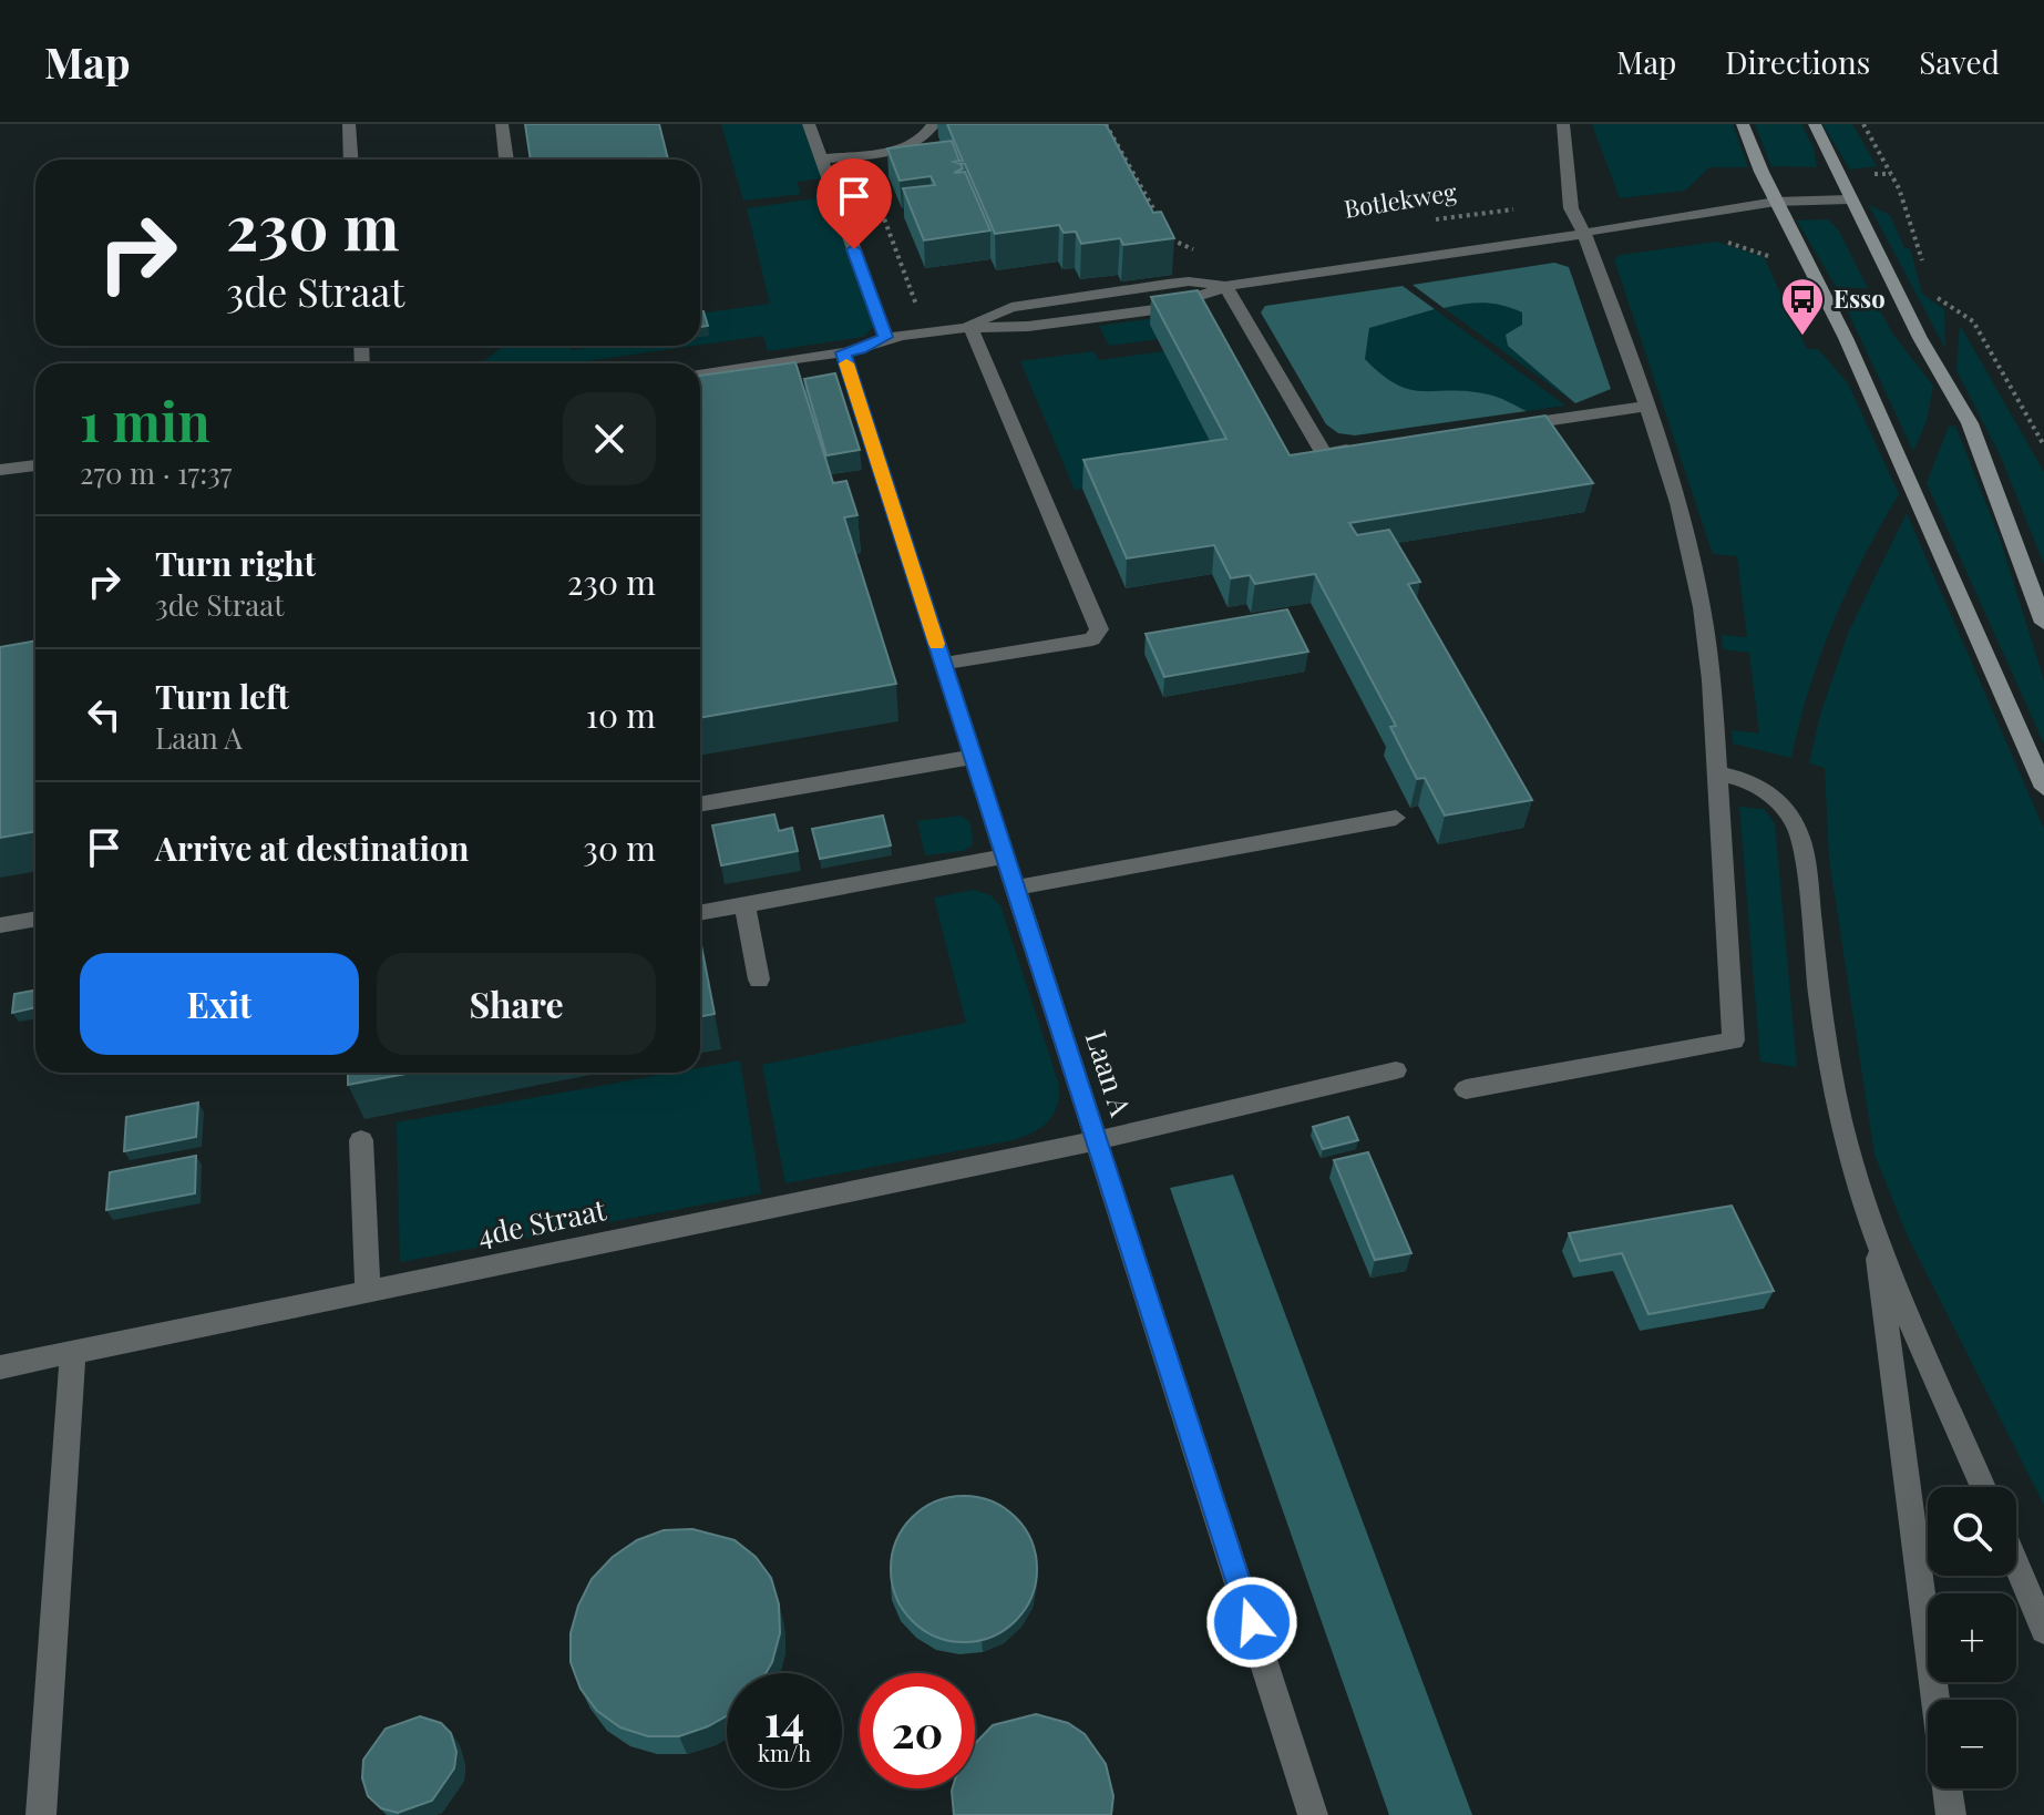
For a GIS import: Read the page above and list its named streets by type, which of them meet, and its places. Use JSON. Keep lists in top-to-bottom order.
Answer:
{
  "streets": {
    "street": ["Laan A", "4de Straat"],
    "path": ["Botlekweg"]
  },
  "crossings": [
    ["Laan A", "4de Straat"]
  ],
  "places": {
    "bus stop": ["Esso"]
  },
  "page": {
    "header": "Map",
    "nav": ["Map", "Directions", "Saved"],
    "turn": ["230 m", "3de Straat"],
    "heading": ["1 min", "270 m · 17:37"],
    "list": [
      {
        "name": "Turn right",
        "note": "3de Straat",
        "value": "230 m"
      },
      {
        "name": "Turn left",
        "note": "Laan A",
        "value": "10 m"
      },
      {
        "name": "Arrive at destination",
        "value": "30 m"
      }
    ],
    "buttons": ["Exit", "Share"],
    "map_buttons": ["+", "−"],
    "speed": "14 km/h",
    "limit": "20"
  }
}
